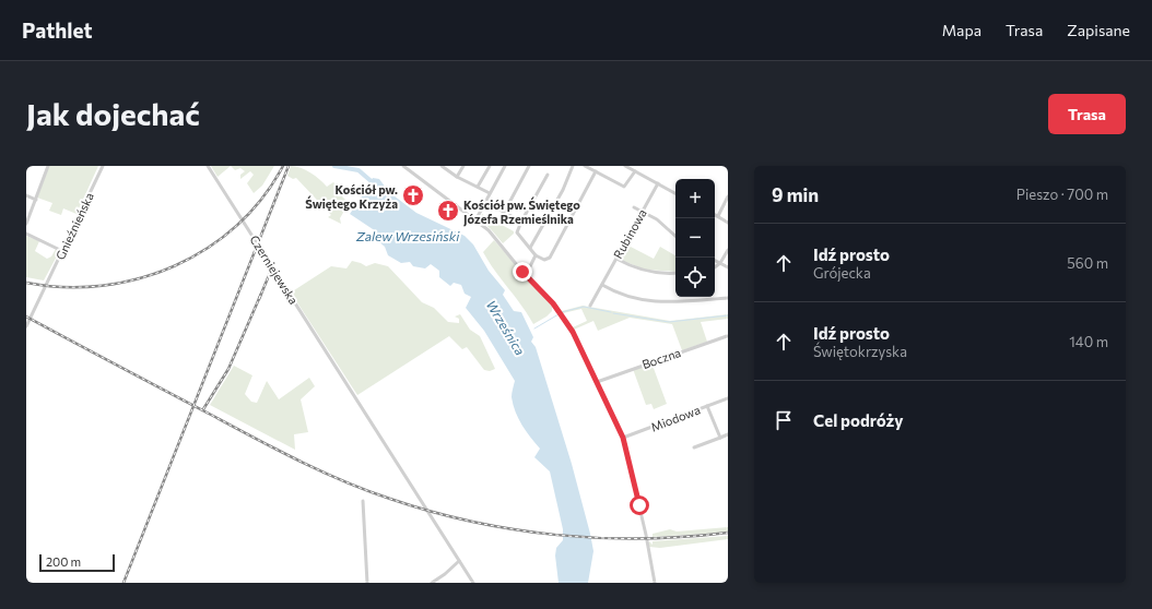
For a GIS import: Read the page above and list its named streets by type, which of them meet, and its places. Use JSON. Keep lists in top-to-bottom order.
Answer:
{
  "streets": {
    "street": [
      "Gnieźnieńska",
      "Rubinowa",
      "Czerniejewska",
      "Boczna",
      "Miodowa"
    ]
  },
  "water": ["Zalew Wrzesiński", "Wrześnica"],
  "places": {
    "church": ["Kościół pw. Świętego Krzyża", "Kościół pw. Świętego Józefa Rzemieślnika"]
  },
  "scale_bar": "200 m",
  "page": {
    "header": "Pathlet",
    "nav": ["Mapa", "Trasa", "Zapisane"],
    "buttons": "Trasa",
    "title": "Jak dojechać",
    "heading": ["9 min", "Pieszo · 700 m"],
    "map_buttons": ["+", "−"],
    "list": [
      ["Idź prosto", "Grójecka", "560 m"],
      ["Idź prosto", "Świętokrzyska", "140 m"],
      "Cel podróży"
    ],
    "scale": "200 m"
  }
}
